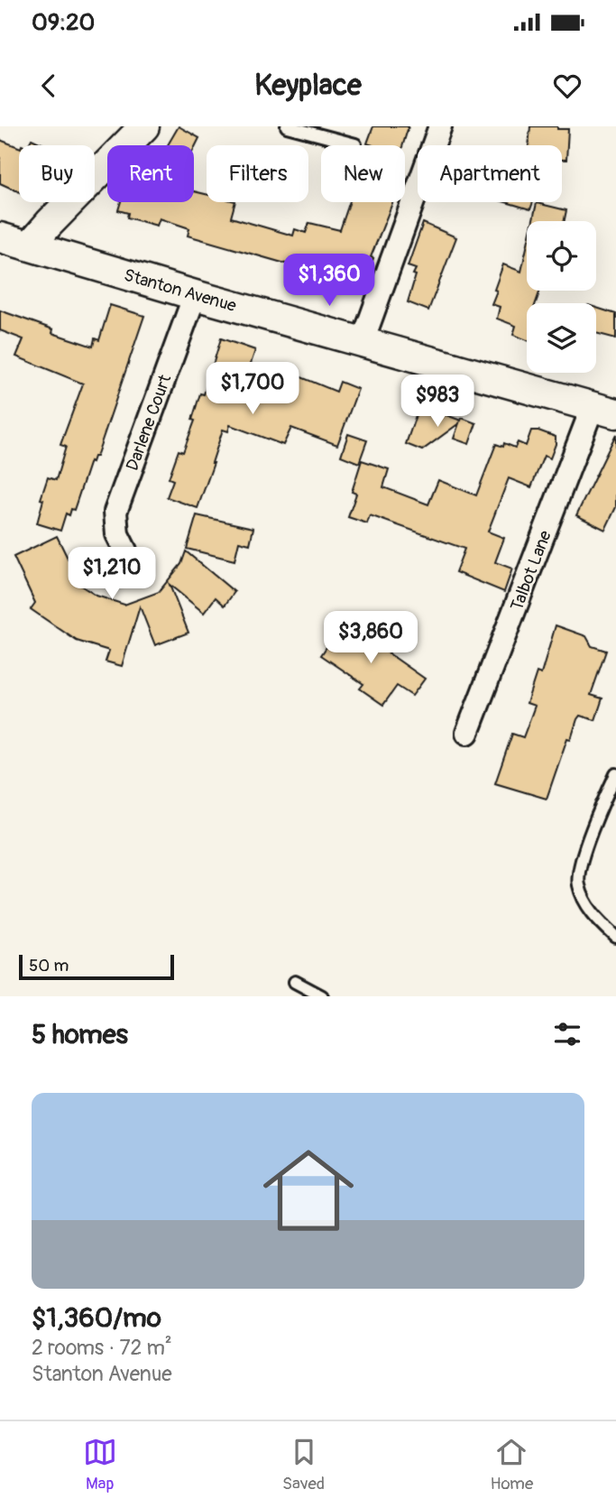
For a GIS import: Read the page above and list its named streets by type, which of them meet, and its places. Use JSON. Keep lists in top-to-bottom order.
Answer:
{
  "streets": {
    "street": ["Stanton Avenue", "Darlene Court", "Talbot Lane"]
  },
  "crossings": [
    ["Stanton Avenue", "Darlene Court"],
    ["Stanton Avenue", "Talbot Lane"]
  ],
  "scale_bar": "50 m",
  "page": {
    "status": "09:20",
    "header": "Keyplace",
    "chip": [
      "Buy",
      "Rent",
      "Filters",
      "New",
      "Apartment"
    ],
    "price": [
      "$1,360",
      "$1,700",
      "$983",
      "$1,210",
      "$3,860"
    ],
    "scale": "50 m",
    "heading": "5 homes",
    "list": [
      {
        "name": "$1,360/mo",
        "note": "2 rooms · 72 m² · Stanton Avenue"
      }
    ],
    "tabs": ["Map", "Saved", "Home"]
  }
}
